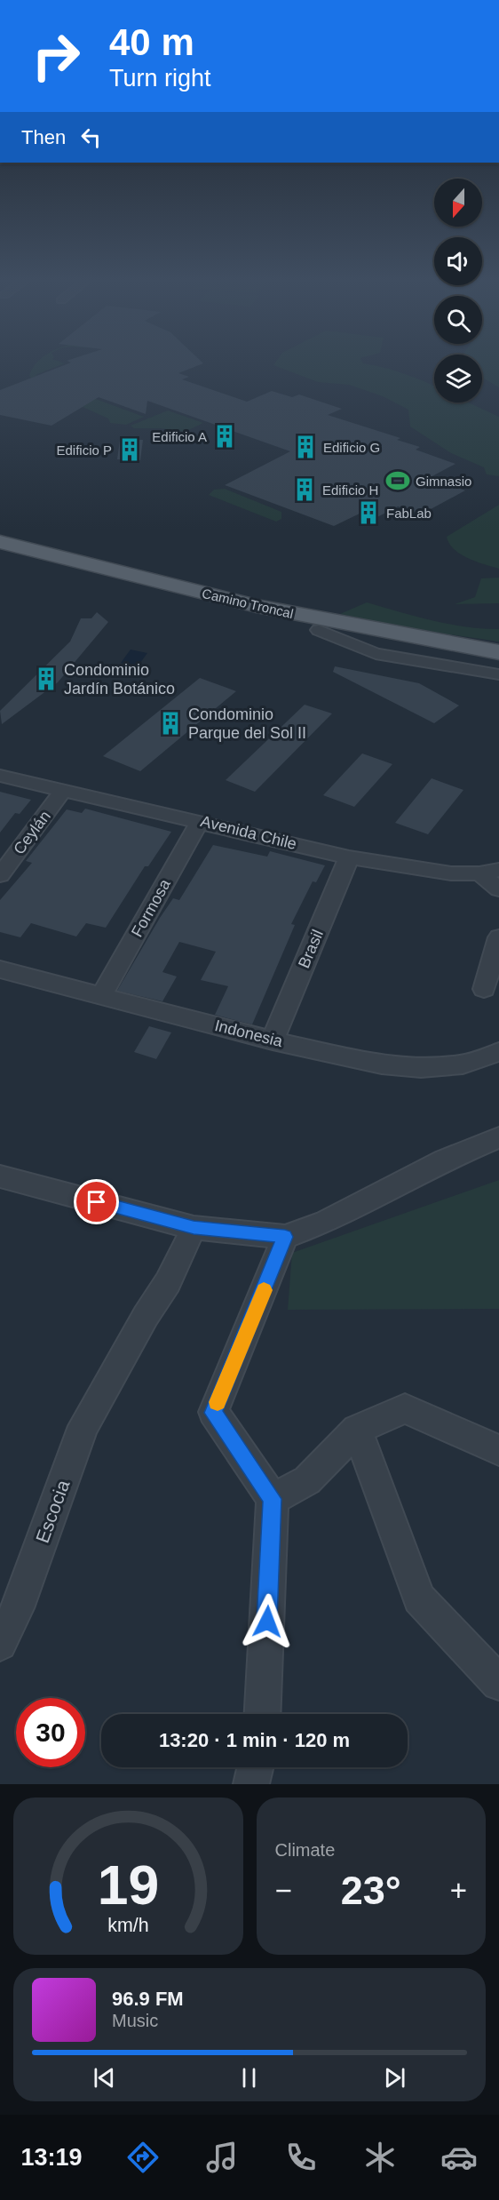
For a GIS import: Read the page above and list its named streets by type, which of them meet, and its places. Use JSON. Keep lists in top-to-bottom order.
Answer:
{
  "streets": {
    "main road": ["Camino Troncal"],
    "street": [
      "Ceylán",
      "Avenida Chile",
      "Formosa",
      "Brasil",
      "Indonesia",
      "Escocia"
    ]
  },
  "crossings": [
    ["Ceylán", "Avenida Chile"],
    ["Avenida Chile", "Formosa"],
    ["Avenida Chile", "Brasil"],
    ["Formosa", "Indonesia"],
    ["Brasil", "Indonesia"]
  ],
  "places": {
    "building": [
      "Edificio A",
      "Edificio G",
      "Edificio P",
      "Edificio H",
      "FabLab",
      "Condominio Jardín Botánico",
      "Condominio Parque del Sol II"
    ],
    "sports": ["Gimnasio"]
  },
  "north": "bottom",
  "page": {
    "turn": ["40 m", "Turn right"],
    "then": "Then",
    "limit": "30",
    "trip": "13:20 · 1 min · 120 m",
    "tile": "Climate",
    "heat": ["−", "23°", "+"],
    "song": ["96.9 FM", "Music"],
    "tabs": "13:19",
    "gauge": ["19", "km/h"]
  }
}
